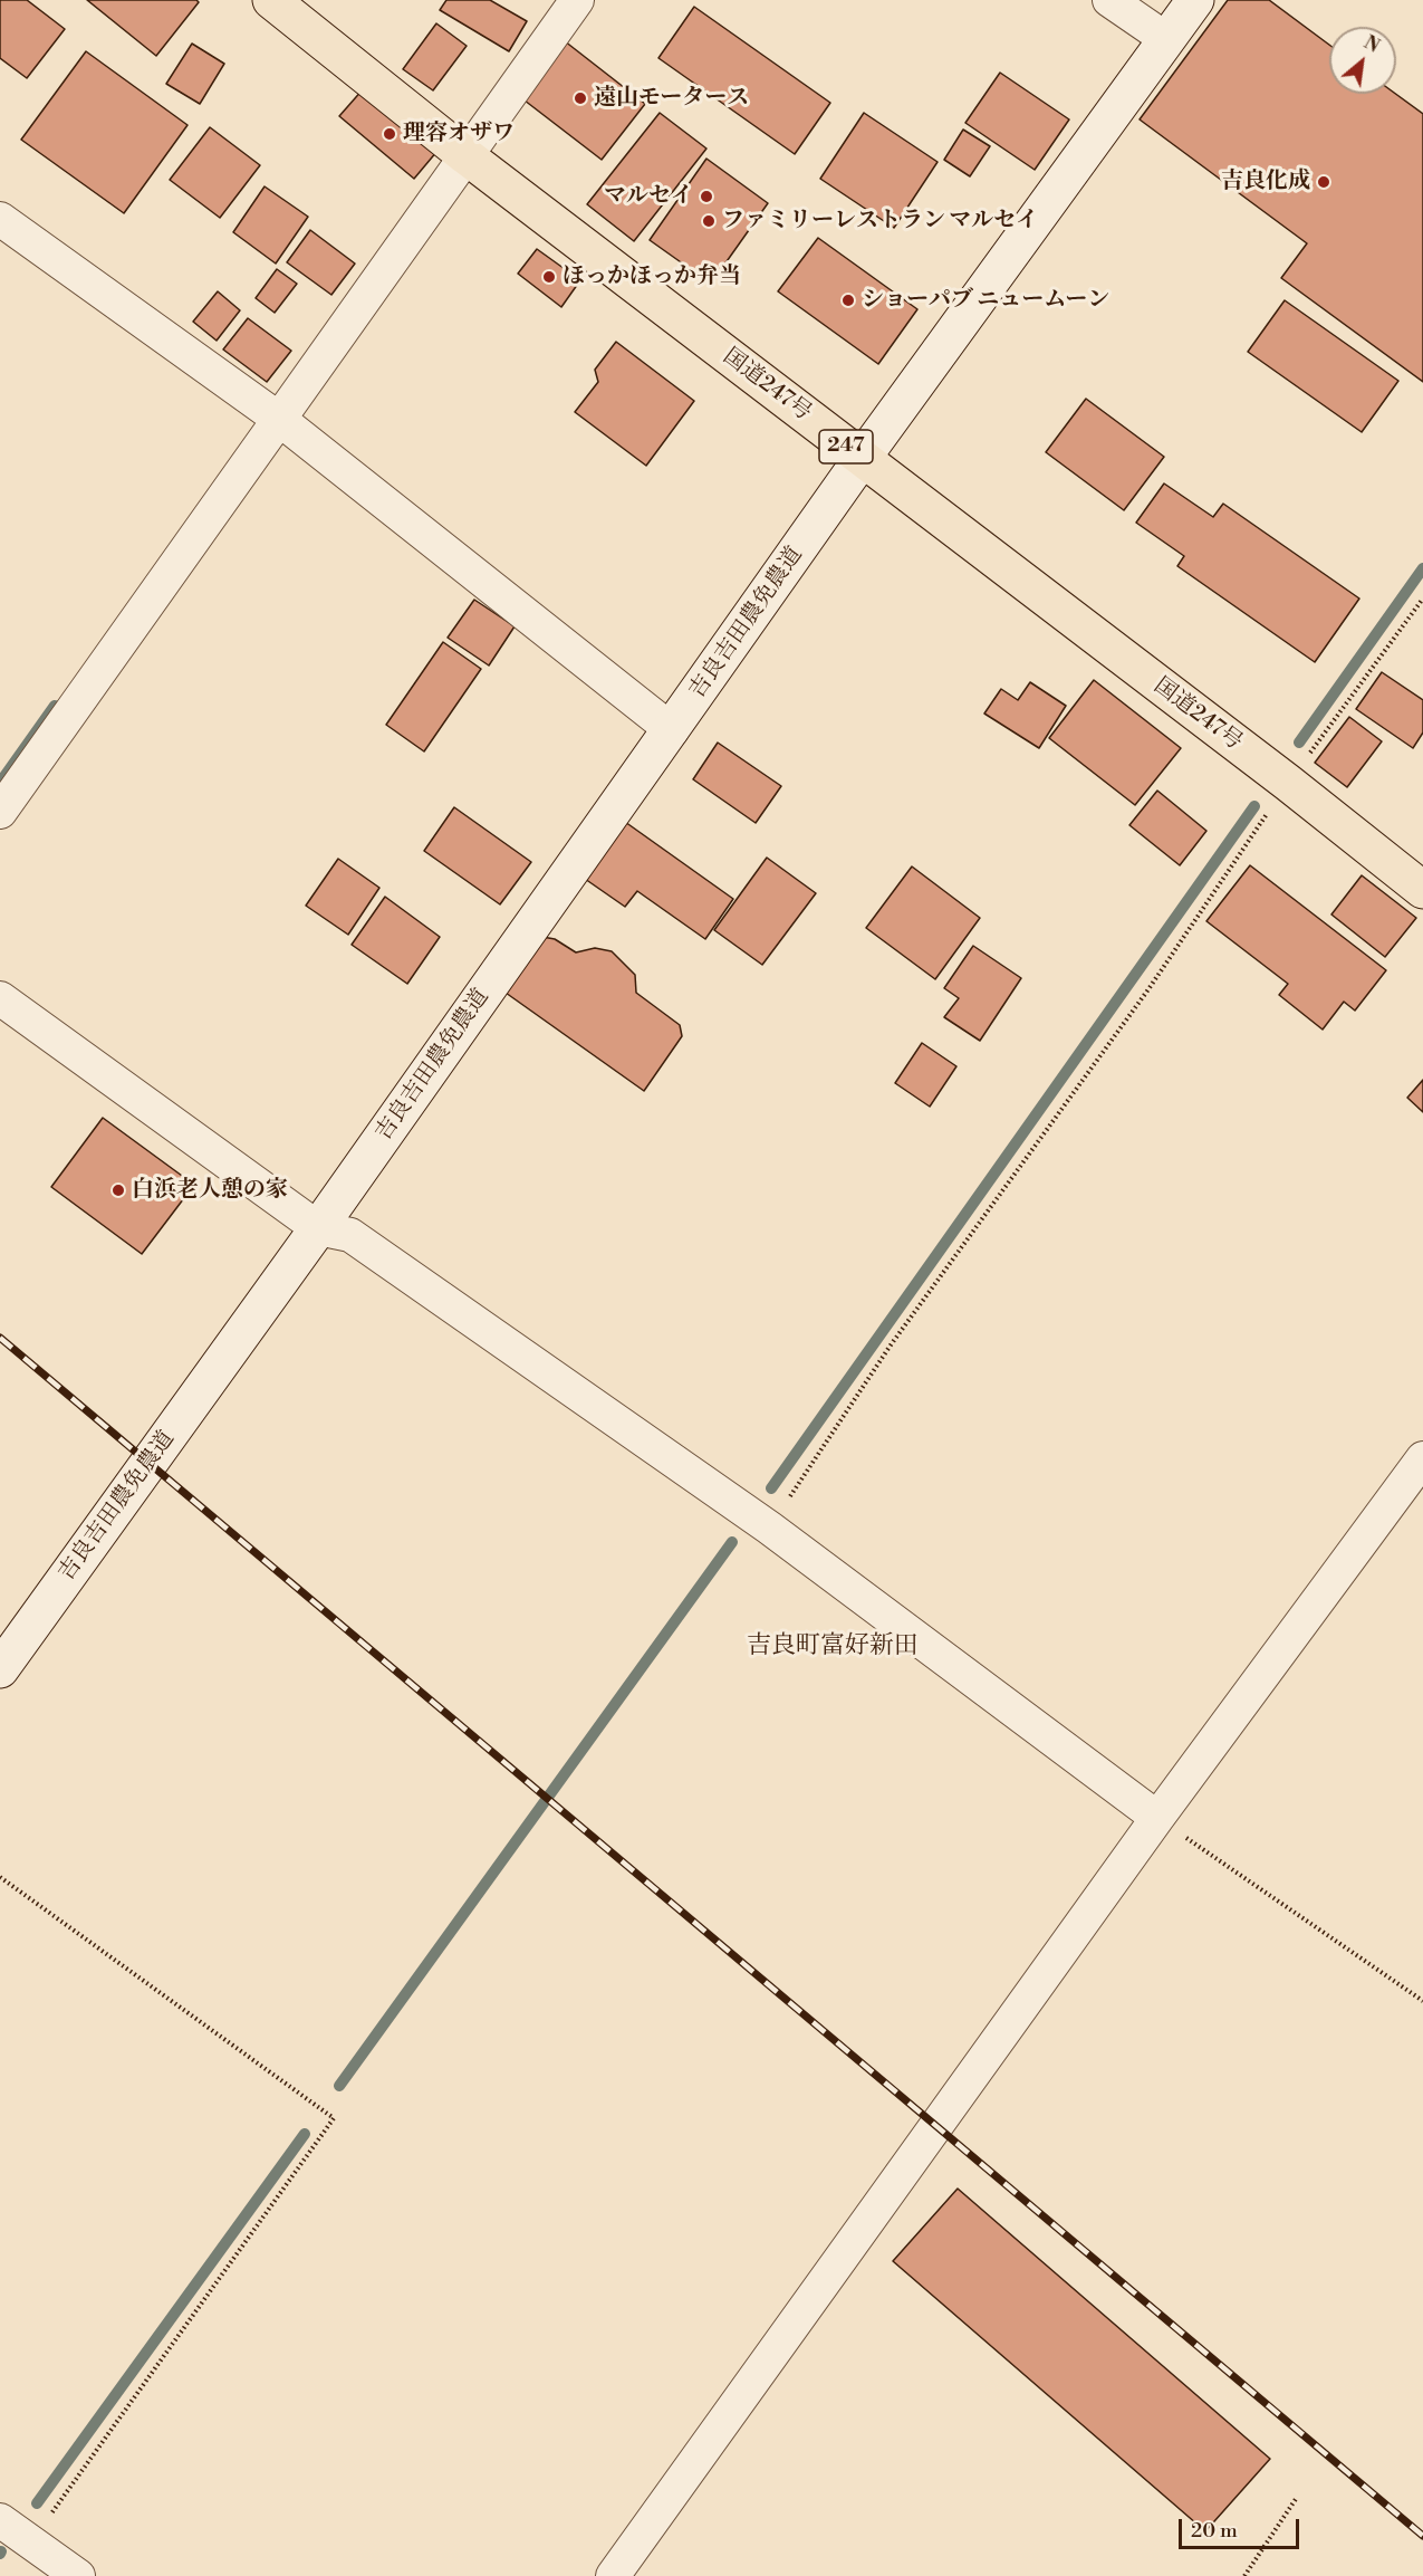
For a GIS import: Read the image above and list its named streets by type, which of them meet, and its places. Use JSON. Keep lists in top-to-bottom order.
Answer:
{
  "streets": {
    "highway": ["国道247号", "247"],
    "street": ["吉良吉田農免農道"]
  },
  "crossings": [
    ["国道247号", "吉良吉田農免農道"]
  ],
  "districts": ["吉良町富好新田"],
  "places": [
    "遠山モータース",
    "理容オザワ",
    "吉良化成",
    "マルセイ",
    "ファミリーレストラン マルセイ",
    "ほっかほっか弁当",
    "ショーパブ ニュームーン",
    "白浜老人憩の家"
  ],
  "scale_bar": "20 m",
  "north": "top right"
}
